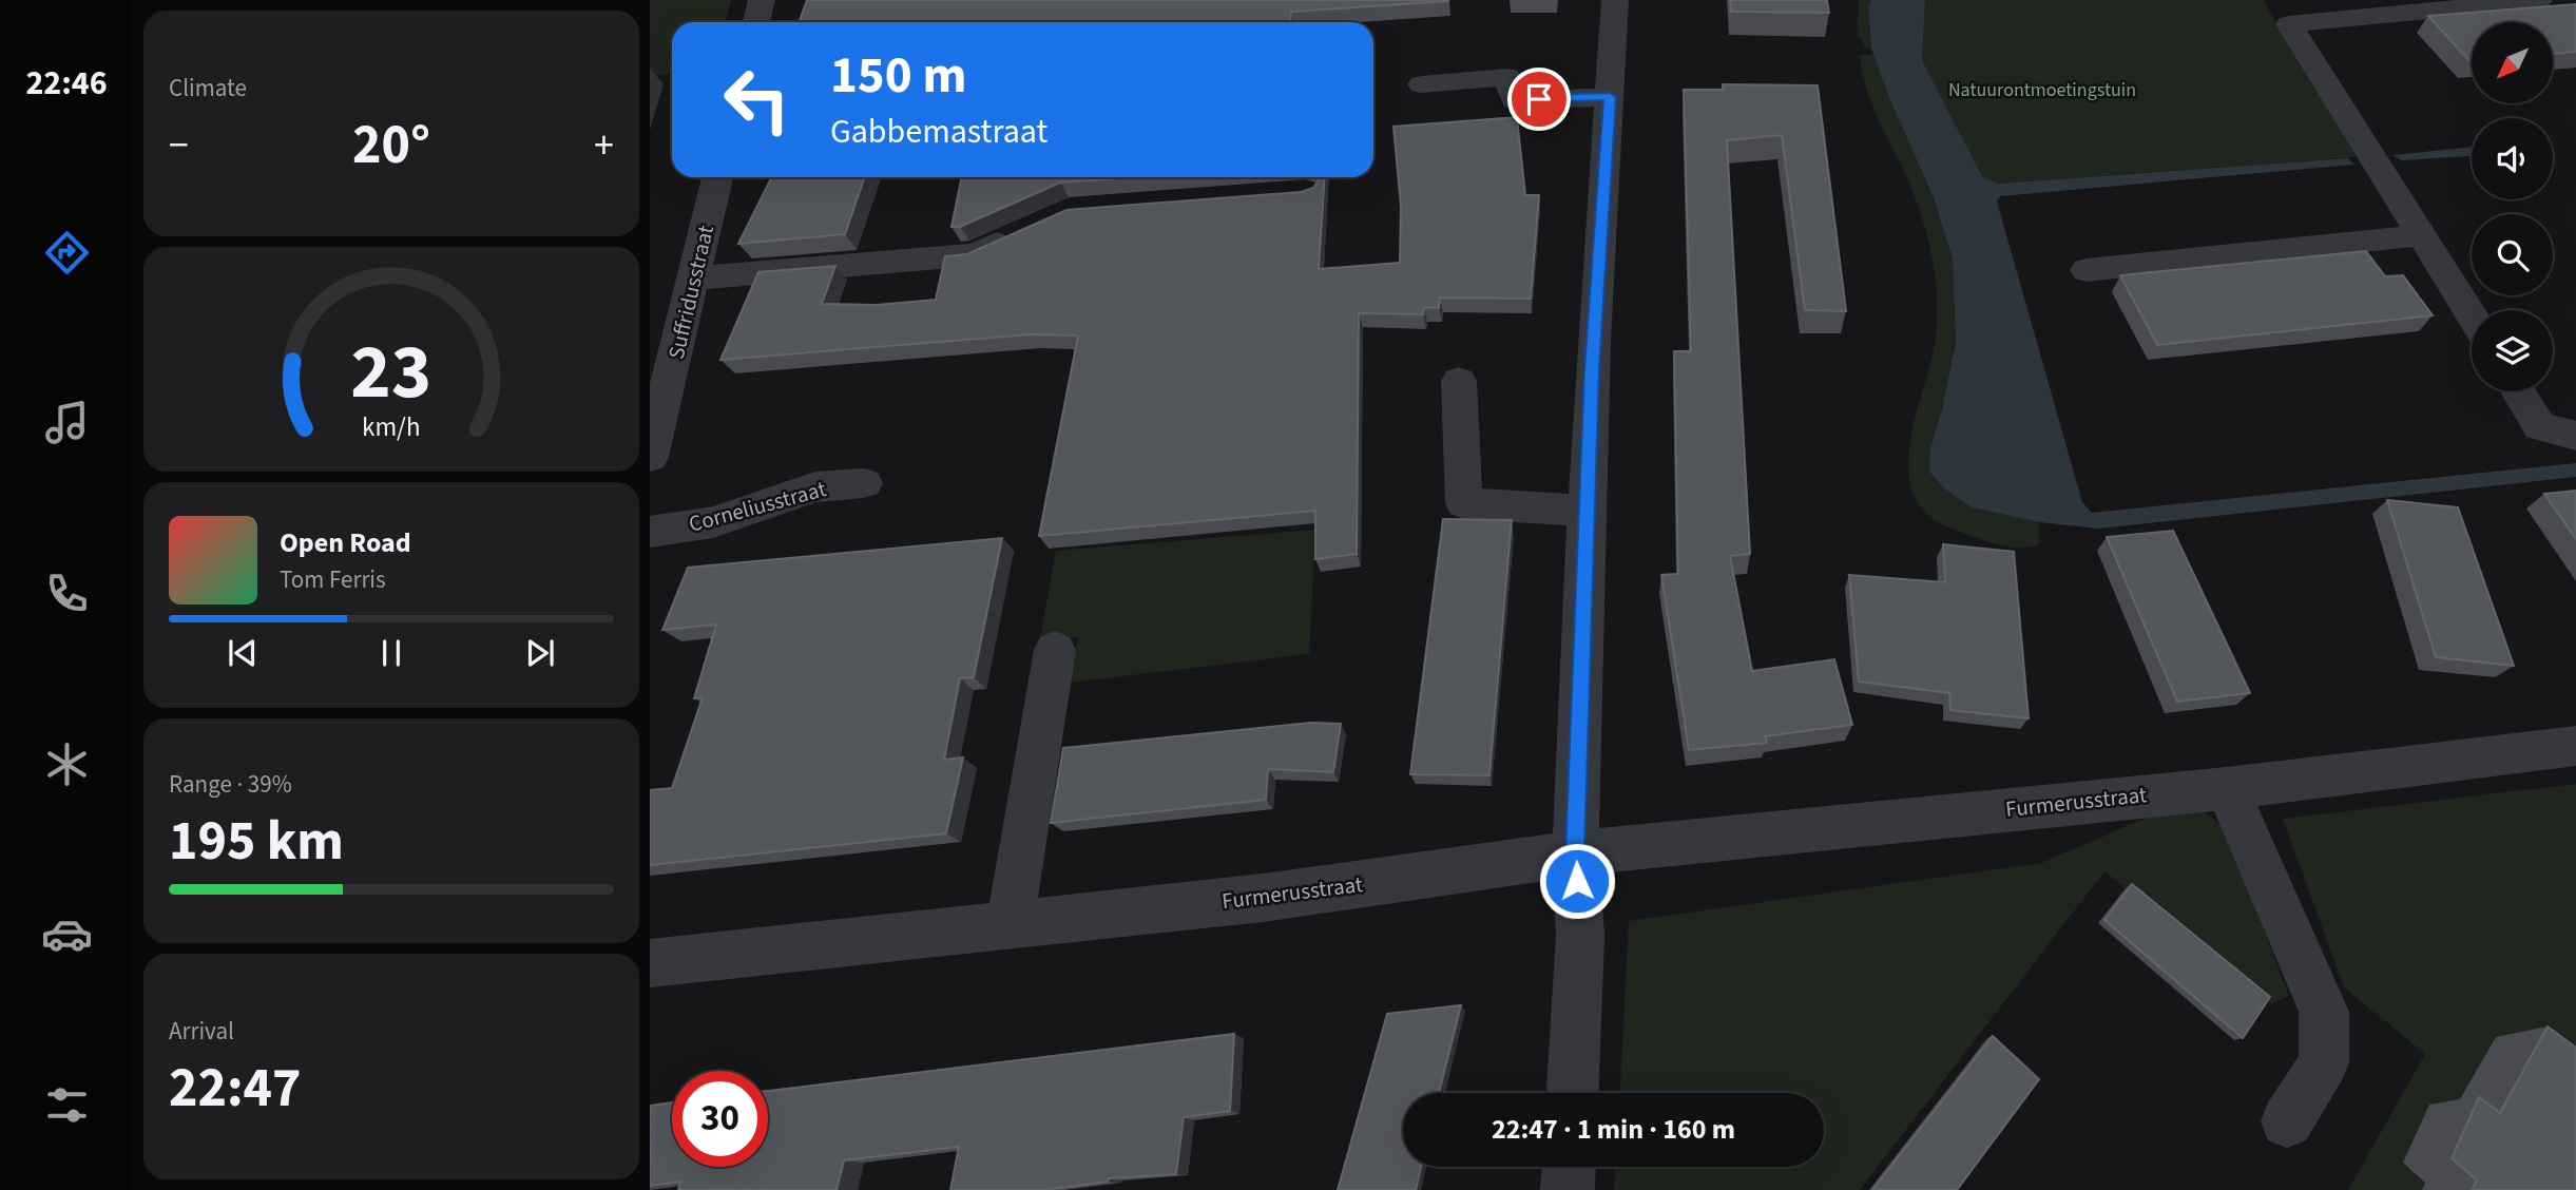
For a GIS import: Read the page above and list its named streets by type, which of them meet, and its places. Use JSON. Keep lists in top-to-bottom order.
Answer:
{
  "streets": {
    "street": ["Suffridusstraat", "Corneliusstraat", "Furmerusstraat"]
  },
  "parks": ["Natuurontmoetingstuin"],
  "north": "bottom left",
  "page": {
    "tabs": "22:46",
    "tile": [
      "Climate",
      ["Range · 39%", "195 km"],
      ["Arrival", "22:47"]
    ],
    "turn": ["150 m", "Gabbemastraat"],
    "heat": ["−", "20°", "+"],
    "song": ["Open Road", "Tom Ferris"],
    "limit": "30",
    "trip": "22:47 · 1 min · 160 m",
    "gauge": ["23", "km/h"]
  }
}
